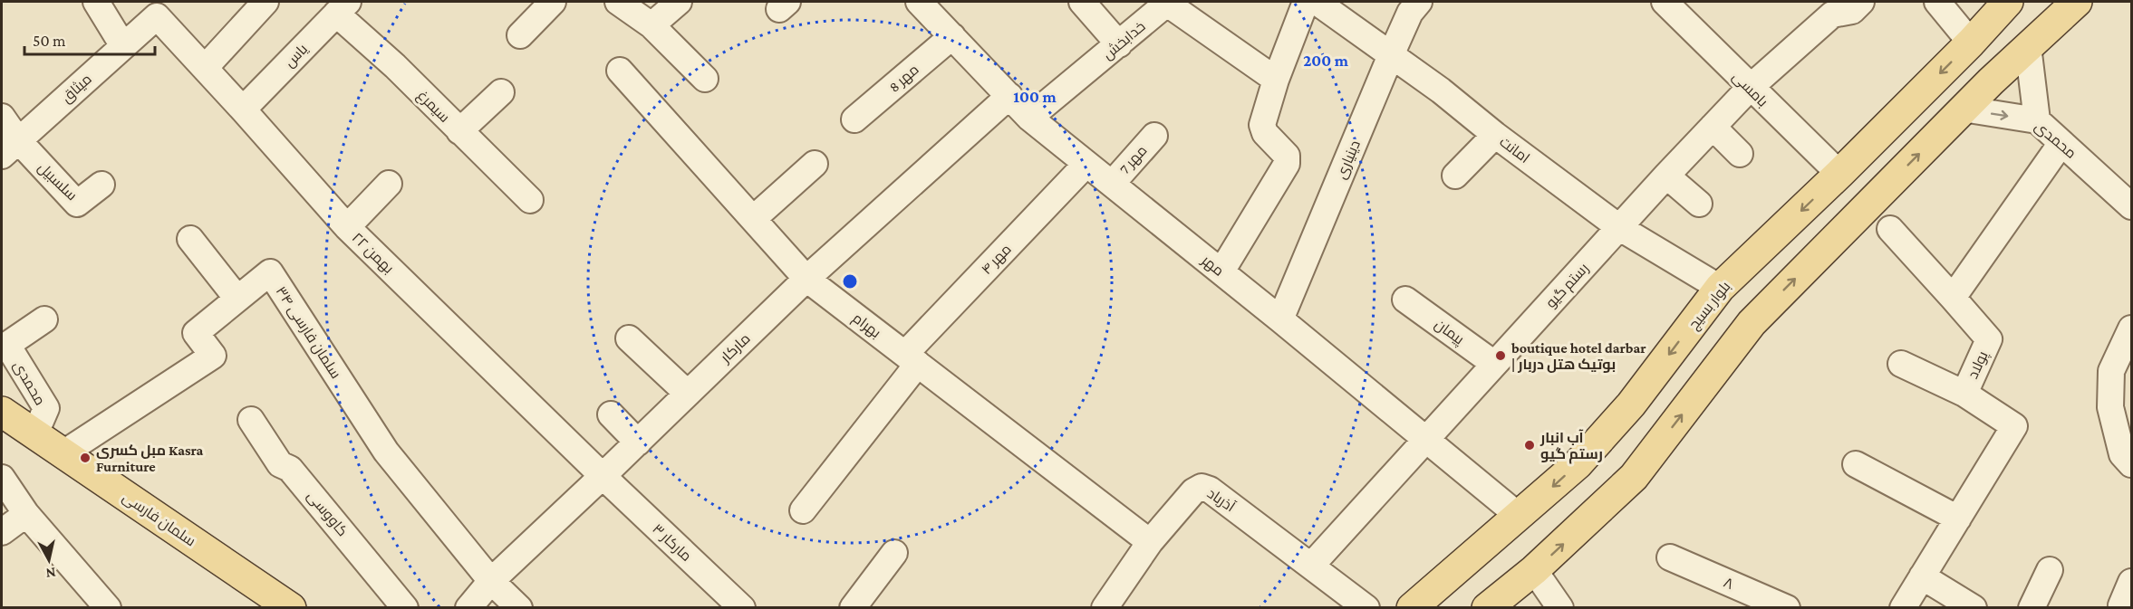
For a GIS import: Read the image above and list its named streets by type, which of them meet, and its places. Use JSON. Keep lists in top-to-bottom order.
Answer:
{
  "streets": {
    "main road": ["بلوار بسیج", "سلمان فارسی"],
    "street": [
      "خدابخش",
      "یاس",
      "مهر 8",
      "میثاق",
      "بامسی",
      "سیمرغ",
      "محمدی",
      "امانت",
      "مهر 7",
      "دینیاری",
      "سلسبیل",
      "۲۲ بهمن",
      "مهر ۴",
      "مهر",
      "رستم گیو",
      "بهرام",
      "پیمان",
      "سلمان فارسی ۳۴",
      "مارکار",
      "پولاد",
      "آذرباد",
      "کاووسی",
      "مارکار ۳",
      "۸"
    ]
  },
  "crossings": [
    ["خدابخش", "مهر"],
    ["یاس", "سیمرغ"],
    ["یاس", "۲۲ بهمن"],
    ["مهر 8", "مهر"],
    ["میثاق", "سلسبیل"],
    ["میثاق", "۲۲ بهمن"],
    ["بامسی", "رستم گیو"],
    ["بامسی", "بلوار بسیج"],
    ["محمدی", "سلمان فارسی"],
    ["امانت", "دینیاری"],
    ["امانت", "رستم گیو"],
    ["امانت", "بلوار بسیج"],
    ["مهر 7", "مهر"],
    ["دینیاری", "مهر"],
    ["۲۲ بهمن", "مارکار"],
    ["۲۲ بهمن", "مارکار ۳"],
    ["مهر ۴", "مهر"],
    ["مهر ۴", "بهرام"],
    ["مهر", "رستم گیو"],
    ["مهر", "بلوار بسیج"],
    ["مهر", "مارکار"],
    ["رستم گیو", "پیمان"],
    ["رستم گیو", "آذرباد"],
    ["بهرام", "مارکار"],
    ["بهرام", "آذرباد"],
    ["سلمان فارسی ۳۴", "مارکار"],
    ["سلمان فارسی ۳۴", "سلمان فارسی"],
    ["مارکار", "مارکار ۳"]
  ],
  "places": ["boutique hotel darbar | بوتیک هتل دربار", "آب انبار رستم گیو", "مبل کسری Kasra Furniture"],
  "scale_bar": "50 m",
  "north": "bottom",
  "rings": ["200 m", "100 m"]
}
